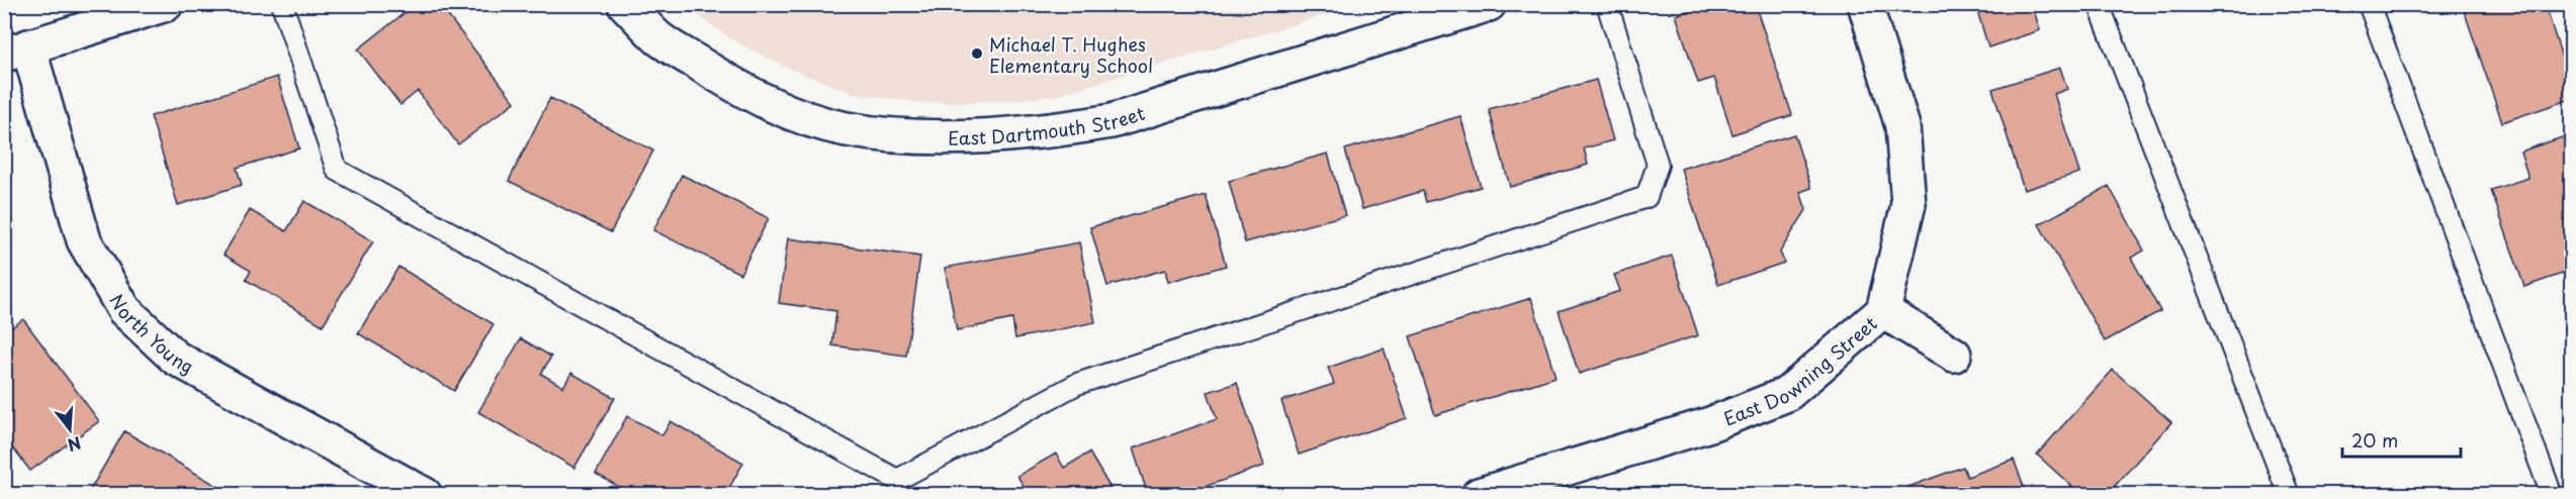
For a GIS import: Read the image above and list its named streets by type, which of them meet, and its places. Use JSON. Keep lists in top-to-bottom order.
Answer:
{
  "streets": {
    "street": ["East Dartmouth Street", "North Young", "East Downing Street"]
  },
  "places": ["Michael T. Hughes Elementary School"],
  "scale_bar": "20 m",
  "north": "bottom"
}
